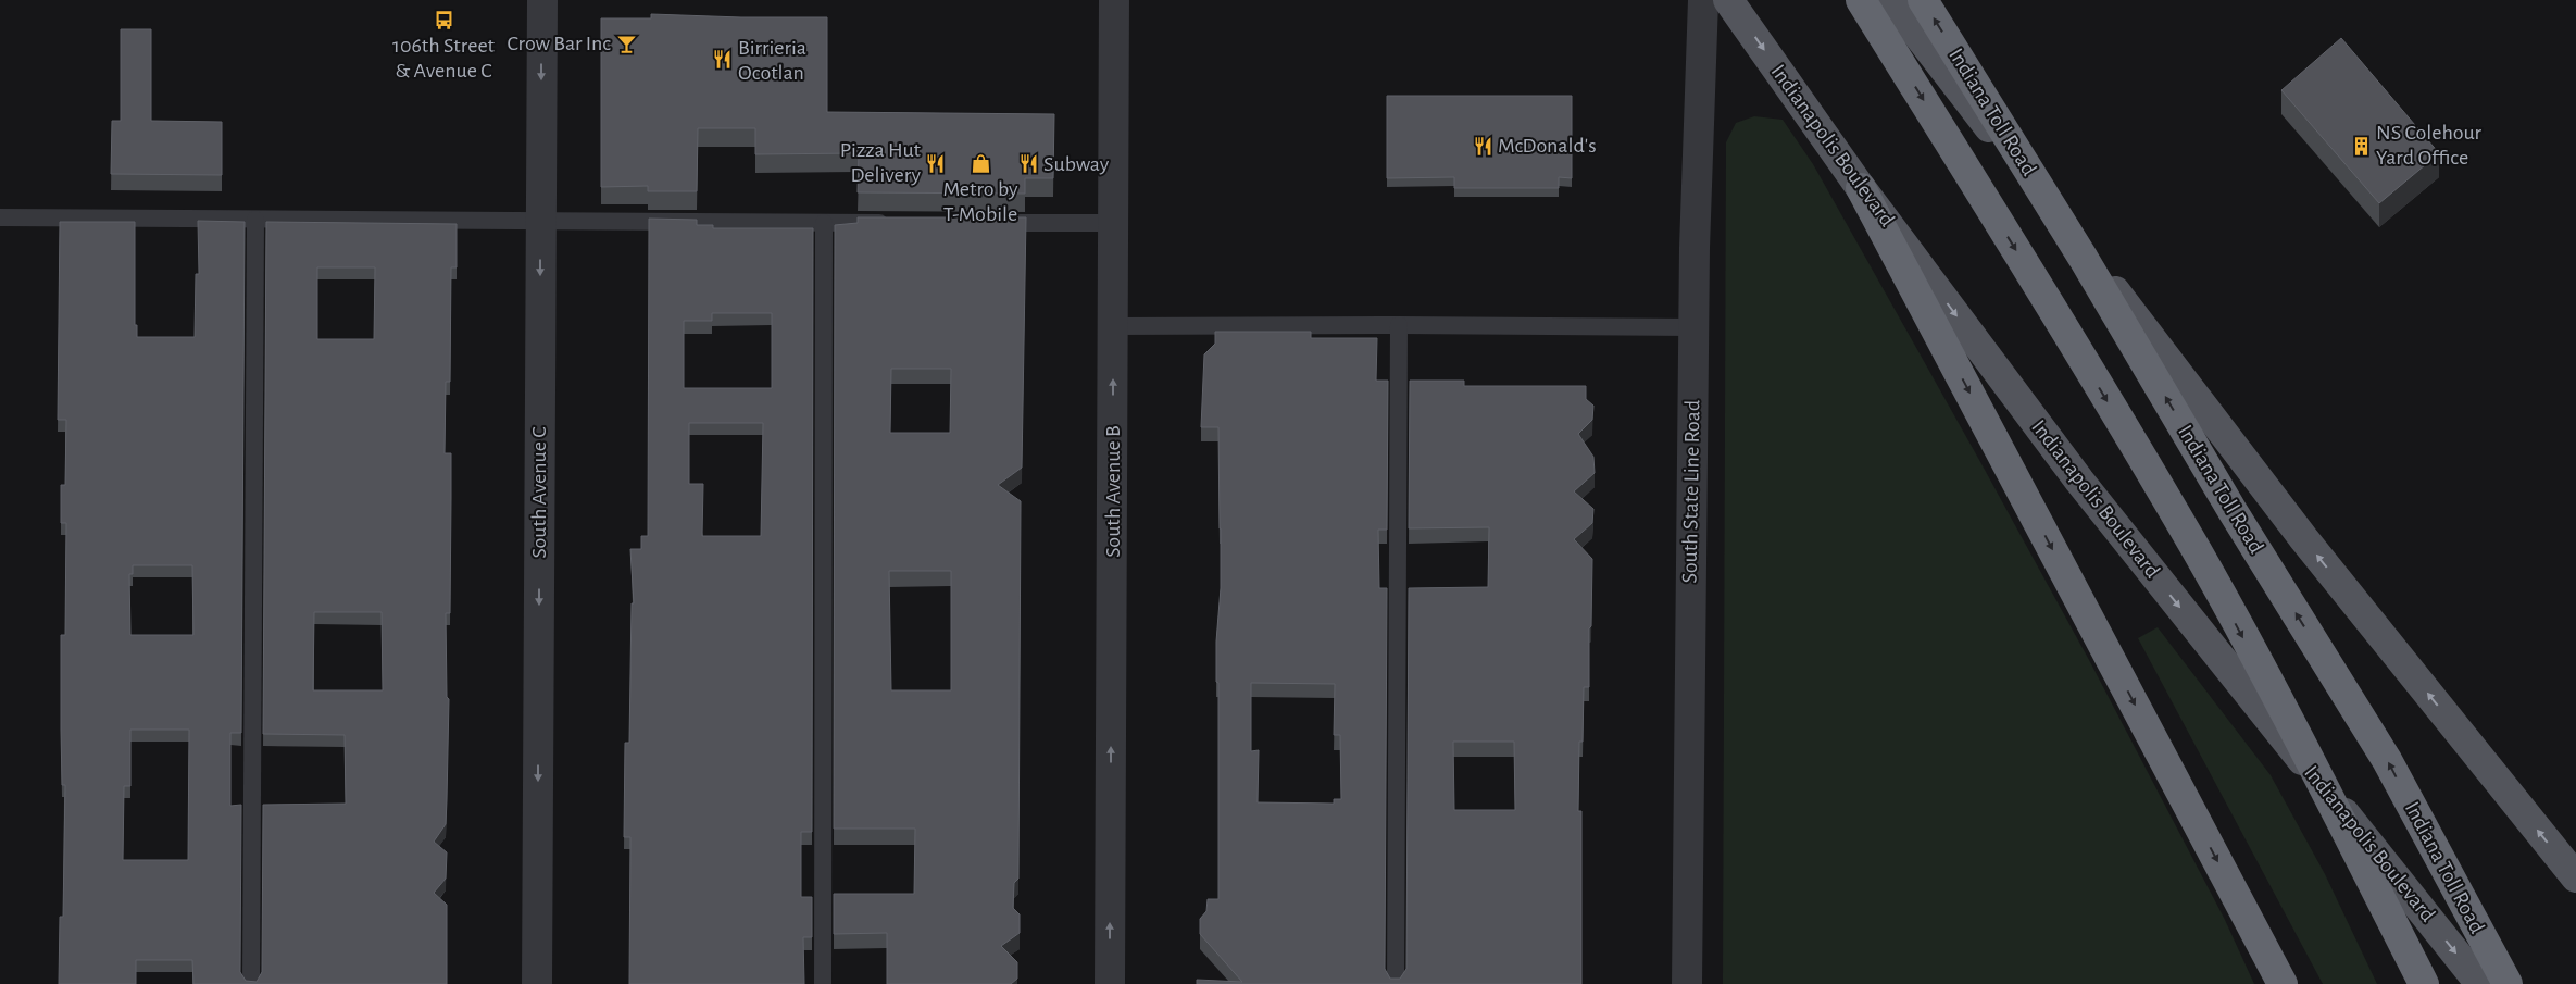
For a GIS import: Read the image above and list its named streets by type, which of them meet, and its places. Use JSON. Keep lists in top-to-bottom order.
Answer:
{
  "streets": {
    "highway": ["Indiana Toll Road"],
    "main road": ["Indianapolis Boulevard"],
    "street": ["South Avenue B", "South State Line Road", "South Avenue C"]
  },
  "one_way": ["South Avenue B", "South Avenue C"],
  "places": {
    "bus stop": ["106th Street & Avenue C"],
    "bar": ["Crow Bar Inc"],
    "restaurant": [
      "Birrieria Ocotlan",
      "McDonald's",
      "Pizza Hut Delivery",
      "Subway"
    ],
    "building": ["NS Colehour Yard Office"],
    "shop": ["Metro by T-Mobile"]
  }
}
